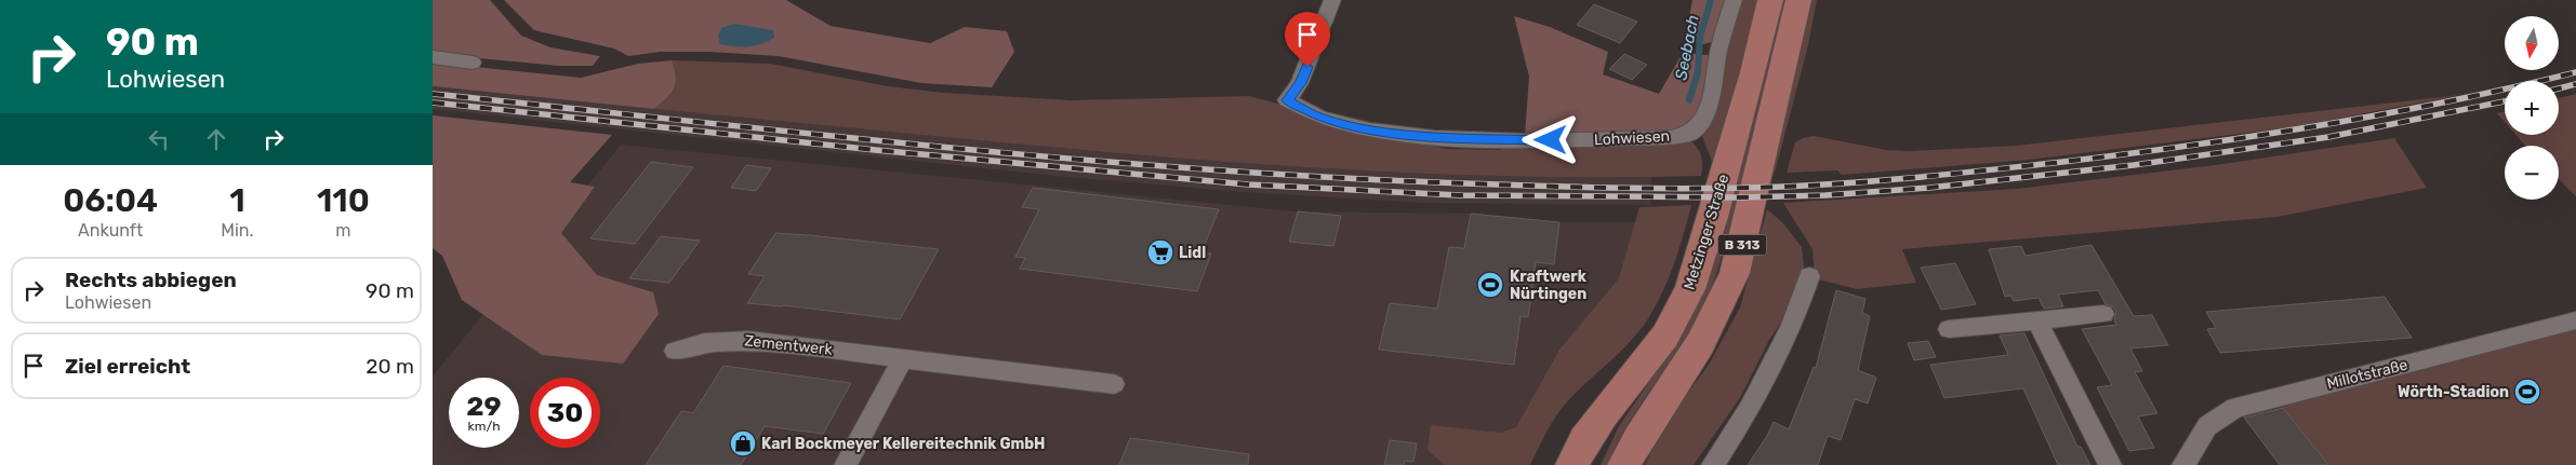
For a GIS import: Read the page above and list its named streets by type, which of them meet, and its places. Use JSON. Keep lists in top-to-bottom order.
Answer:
{
  "streets": {
    "main road": ["Metzinger Straße", "B 313"],
    "street": ["Lohwiesen", "Zementwerk", "Millotstraße"]
  },
  "water": ["Seebach"],
  "places": {
    "supermarket": ["Lidl"],
    "sports": ["Kraftwerk Nürtingen", "Wörth-Stadion"],
    "shop": ["Karl Bockmeyer Kellereitechnik GmbH"]
  },
  "north": "bottom",
  "page": {
    "turn": ["90 m", "Lohwiesen"],
    "map_buttons": ["+", "−"],
    "eta": [
      "06:04",
      "Ankunft",
      "1",
      "Min.",
      "110",
      "m"
    ],
    "list": [
      {
        "name": "Rechts abbiegen",
        "note": "Lohwiesen",
        "value": "90 m"
      },
      {
        "name": "Ziel erreicht",
        "value": "20 m"
      }
    ],
    "speed": "29 km/h",
    "limit": "30"
  }
}
